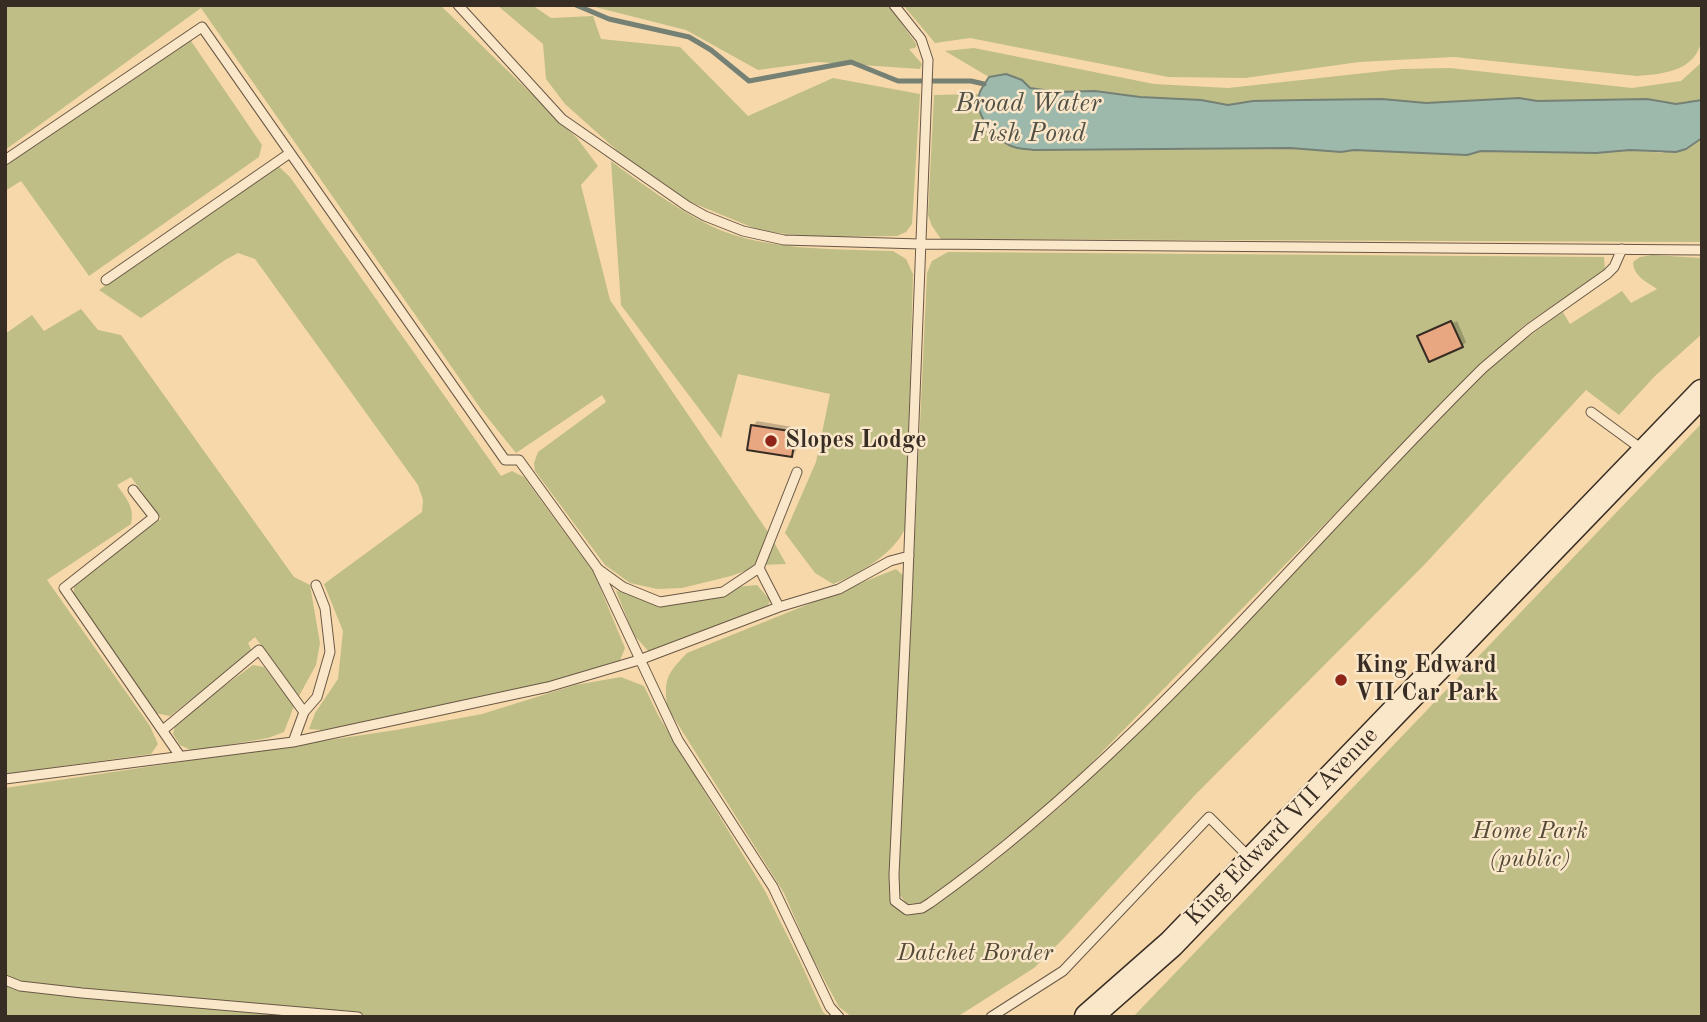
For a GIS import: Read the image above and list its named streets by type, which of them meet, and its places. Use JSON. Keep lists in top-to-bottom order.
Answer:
{
  "streets": {
    "main road": ["King Edward VII Avenue"]
  },
  "water": ["Broad Water Fish Pond"],
  "parks": ["Home Park (public)", "Datchet Border"],
  "places": ["Slopes Lodge", "King Edward VII Car Park"]
}
